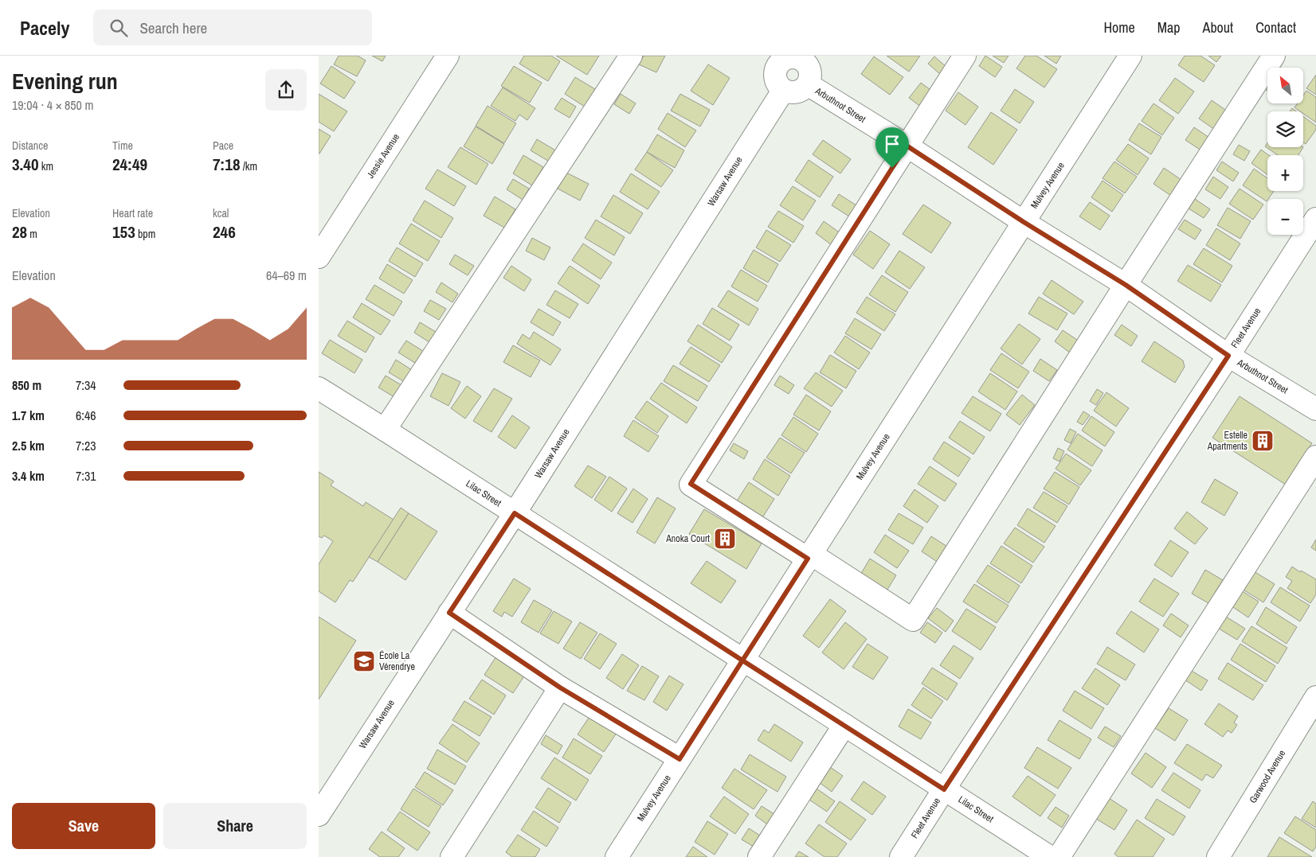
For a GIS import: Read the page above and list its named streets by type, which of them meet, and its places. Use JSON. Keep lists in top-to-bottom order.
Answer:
{
  "streets": {
    "street": [
      "Arbuthnot Street",
      "Jessie Avenue",
      "Warsaw Avenue",
      "Mulvey Avenue",
      "Fleet Avenue",
      "Lilac Street",
      "Garwood Avenue"
    ]
  },
  "crossings": [
    ["Arbuthnot Street", "Warsaw Avenue"],
    ["Arbuthnot Street", "Mulvey Avenue"],
    ["Arbuthnot Street", "Fleet Avenue"],
    ["Warsaw Avenue", "Lilac Street"],
    ["Mulvey Avenue", "Lilac Street"],
    ["Fleet Avenue", "Lilac Street"]
  ],
  "places": {
    "building": ["Estelle Apartments", "Anoka Court"],
    "school or university": ["École La Vérendrye"]
  },
  "north": "top left",
  "page": {
    "header": "Pacely",
    "search": "Search here",
    "nav": [
      "Home",
      "Map",
      "About",
      "Contact"
    ],
    "heading": ["Evening run", "19:04 · 4 × 850 m"],
    "map_buttons": ["+", "−"],
    "stats": [
      ["Distance", "3.40 km"],
      ["Time", "24:49"],
      ["Pace", "7:18 /km"],
      ["Elevation", "28 m"],
      ["Heart rate", "153 bpm"],
      ["kcal", "246"]
    ],
    "chart": ["Elevation", "64–69 m"],
    "list": [
      {
        "name": "850 m",
        "note": "7:34"
      },
      {
        "name": "1.7 km",
        "note": "6:46"
      },
      {
        "name": "2.5 km",
        "note": "7:23"
      },
      {
        "name": "3.4 km",
        "note": "7:31"
      }
    ],
    "buttons": ["Save", "Share"]
  }
}
